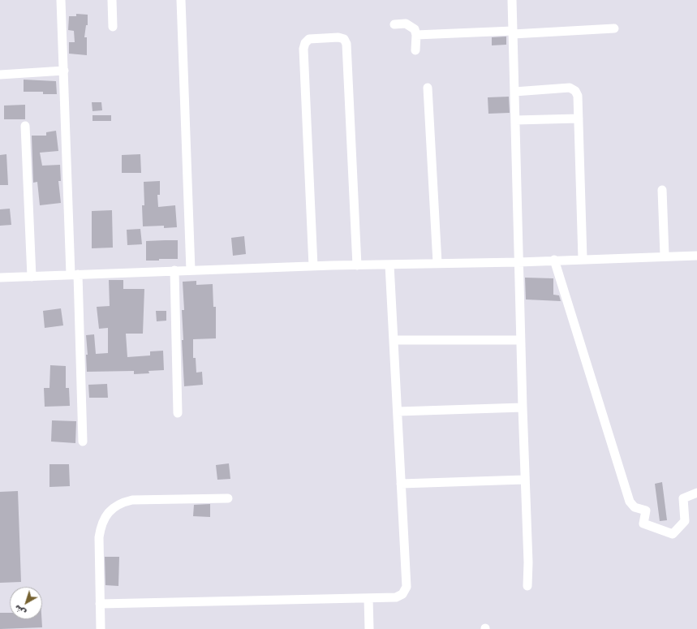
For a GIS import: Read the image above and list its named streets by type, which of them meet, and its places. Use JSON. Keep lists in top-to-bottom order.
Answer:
{
  "north": "bottom left"
}
